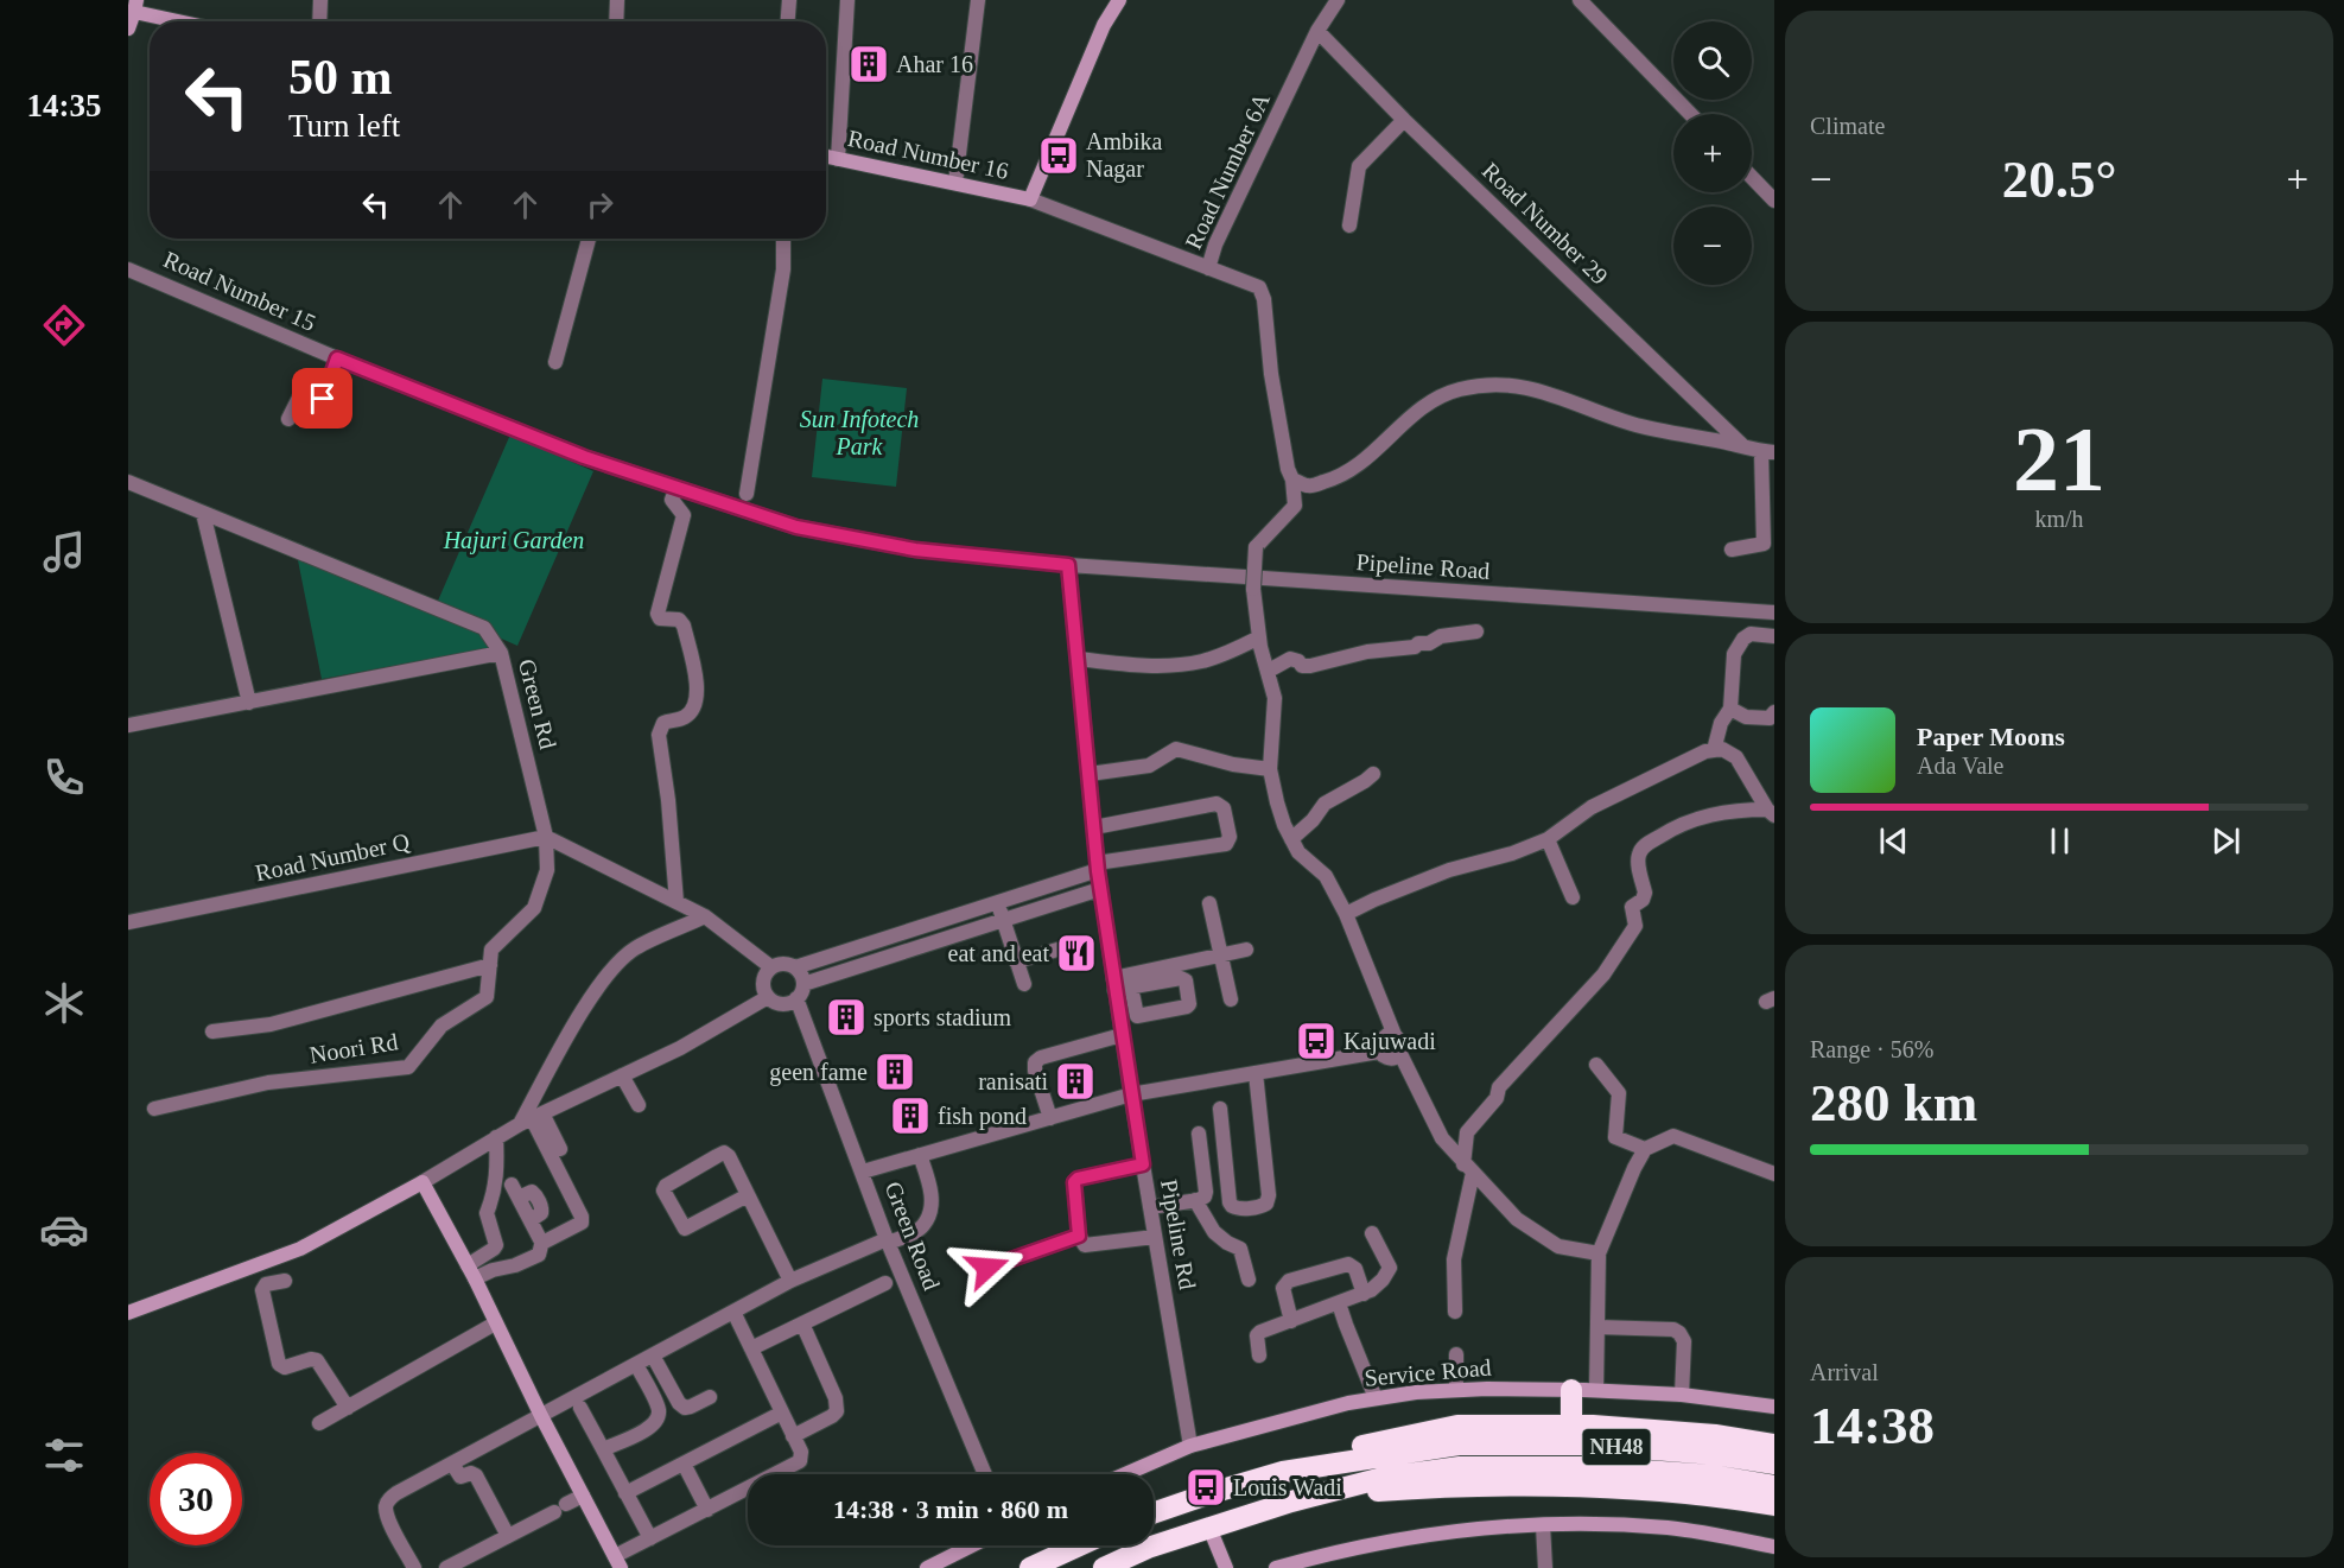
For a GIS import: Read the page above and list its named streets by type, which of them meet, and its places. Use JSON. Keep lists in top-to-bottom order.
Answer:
{
  "streets": {
    "highway": ["NH48"],
    "street": [
      "Road Number 16",
      "Road Number 6A",
      "Road Number 29",
      "Road Number 15",
      "Pipeline Road",
      "Green Rd",
      "Road Number Q",
      "Noori Rd",
      "Pipeline Rd",
      "Green Road",
      "Service Road"
    ]
  },
  "crossings": [
    ["Road Number 16", "Road Number 6A"],
    ["Road Number 6A", "Road Number 29"],
    ["Road Number 15", "Pipeline Road"],
    ["Road Number 15", "Pipeline Rd"],
    ["Pipeline Road", "Pipeline Rd"],
    ["Green Rd", "Road Number Q"],
    ["Green Rd", "Noori Rd"],
    ["Road Number Q", "Noori Rd"],
    ["Pipeline Rd", "Service Road"]
  ],
  "parks": ["Sun Infotech Park", "Hajuri Garden"],
  "places": {
    "building": [
      "Ahar 16",
      "sports stadium",
      "geen fame",
      "ranisati",
      "fish pond"
    ],
    "bus stop": ["Ambika Nagar", "Kajuwadi", "Louis Wadi"],
    "restaurant": ["eat and eat"]
  },
  "page": {
    "tabs": "14:35",
    "tile": [
      "Climate",
      ["21", "km/h"],
      ["Range · 56%", "280 km"],
      ["Arrival", "14:38"]
    ],
    "map_buttons": ["+", "−"],
    "turn": ["50 m", "Turn left"],
    "heat": ["−", "20.5°", "+"],
    "song": ["Paper Moons", "Ada Vale"],
    "limit": "30",
    "trip": "14:38 · 3 min · 860 m"
  }
}
